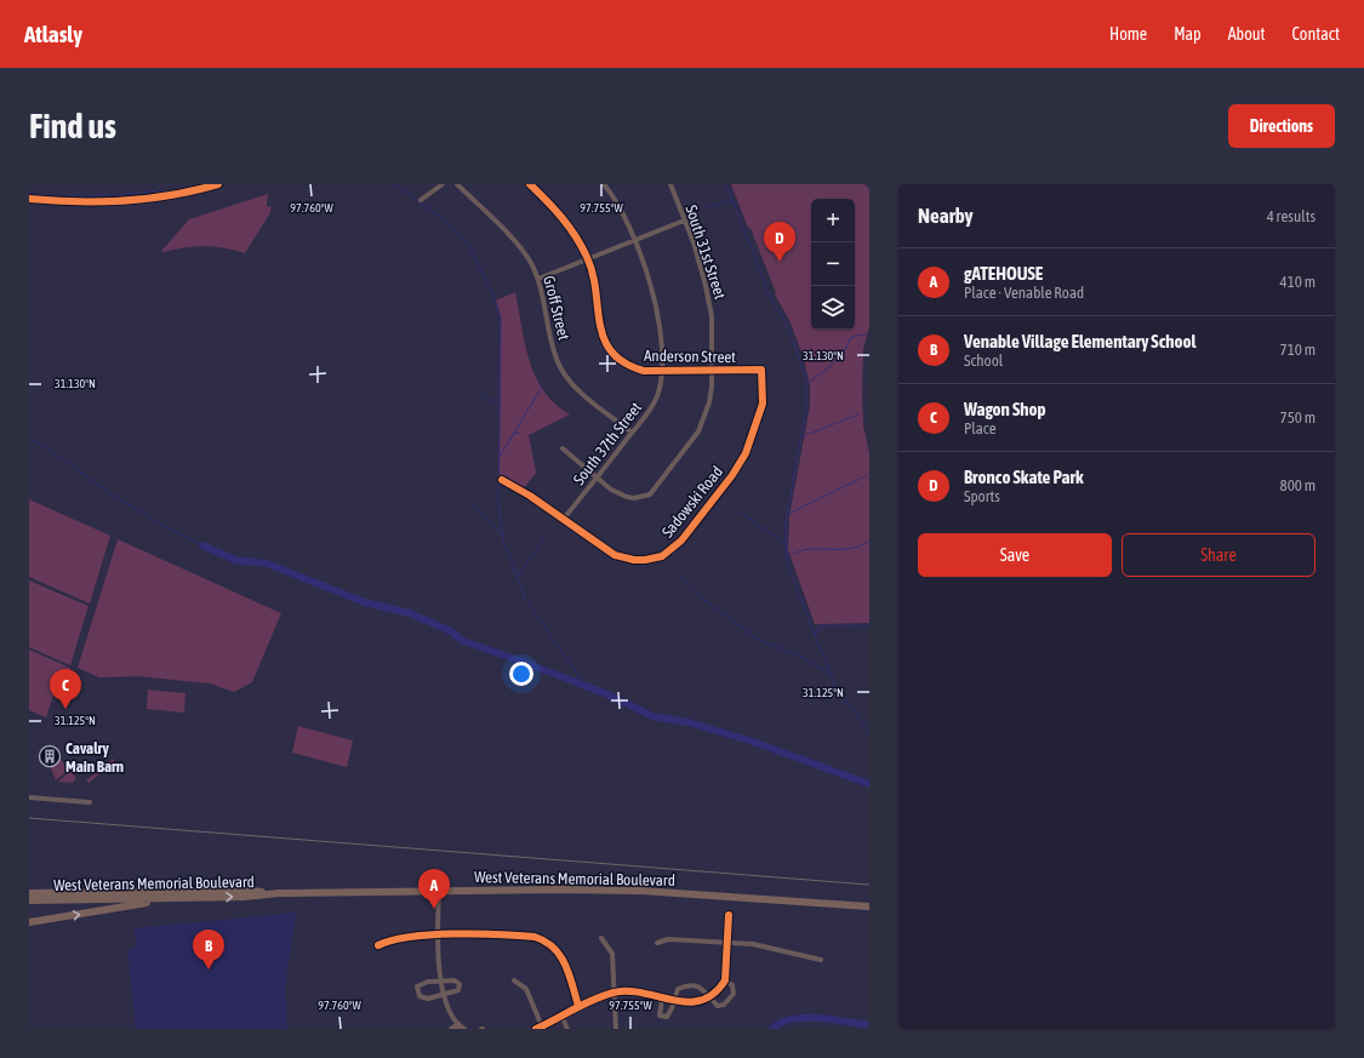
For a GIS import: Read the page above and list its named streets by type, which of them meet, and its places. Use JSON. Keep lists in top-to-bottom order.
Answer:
{
  "streets": {
    "main road": ["West Veterans Memorial Boulevard"],
    "street": [
      "South 31st Street",
      "Groff Street",
      "Anderson Street",
      "South 37th Street",
      "Sadowski Road"
    ]
  },
  "crossings": [
    ["South 31st Street", "Anderson Street"],
    ["South 31st Street", "South 37th Street"],
    ["Groff Street", "South 37th Street"],
    ["Anderson Street", "South 37th Street"],
    ["Anderson Street", "Sadowski Road"],
    ["South 37th Street", "Sadowski Road"]
  ],
  "places": {
    "building": ["Cavalry Main Barn"]
  },
  "page": {
    "header": "Atlasly",
    "nav": [
      "Home",
      "Map",
      "About",
      "Contact"
    ],
    "buttons": [
      "Directions",
      ["Save", "Share"]
    ],
    "title": "Find us",
    "heading": ["Nearby", "4 results"],
    "map_buttons": ["+", "−"],
    "pins": [
      "D",
      "C",
      "A",
      "B"
    ],
    "list": [
      {
        "mark": "A",
        "name": "gATEHOUSE",
        "note": "Place · Venable Road",
        "value": "410 m"
      },
      {
        "mark": "B",
        "name": "Venable Village Elementary School",
        "note": "School",
        "value": "710 m"
      },
      {
        "mark": "C",
        "name": "Wagon Shop",
        "note": "Place",
        "value": "750 m"
      },
      {
        "mark": "D",
        "name": "Bronco Skate Park",
        "note": "Sports",
        "value": "800 m"
      }
    ]
  },
  "coordinates": [
    "97.760°W",
    "97.755°W",
    "31.130°N",
    "31.125°N"
  ]
}
